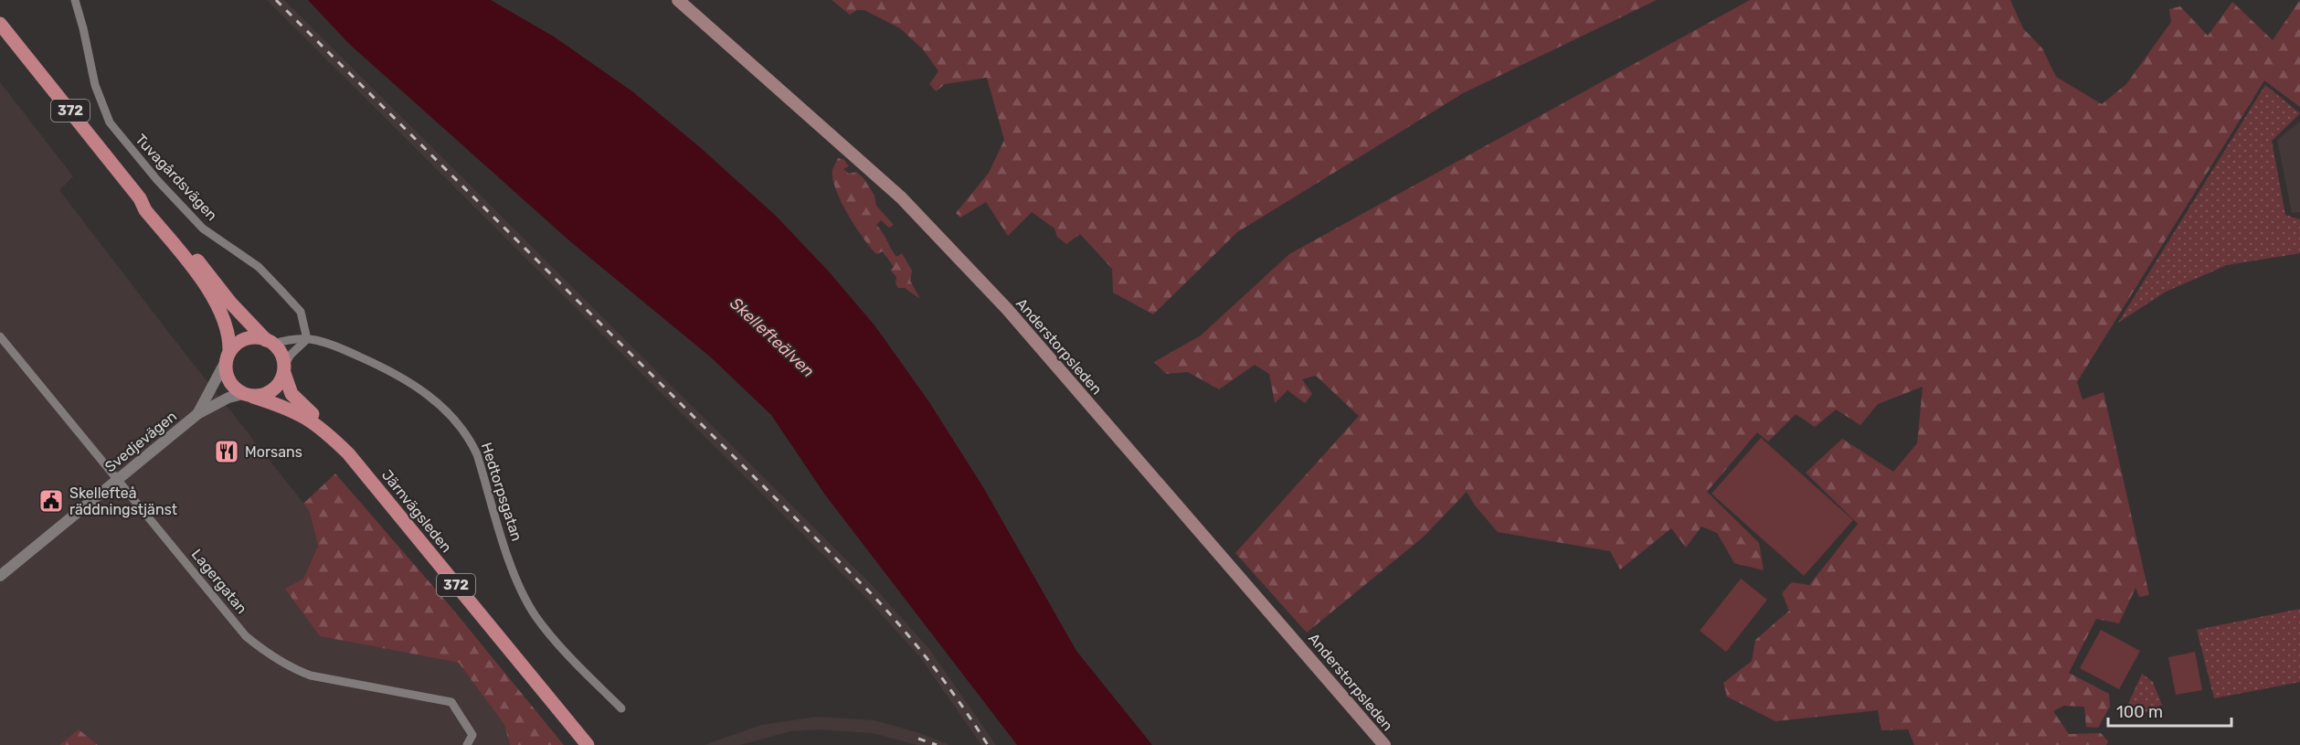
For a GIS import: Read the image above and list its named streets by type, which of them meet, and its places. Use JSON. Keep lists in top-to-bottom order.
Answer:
{
  "streets": {
    "main road": ["372", "Anderstorpsleden", "Järnvägsleden"],
    "street": [
      "Tuvagårdsvägen",
      "Svedjevägen",
      "Hedtorpsgatan",
      "Lagergatan"
    ]
  },
  "crossings": [
    ["Tuvagårdsvägen", "Hedtorpsgatan"],
    ["Svedjevägen", "Järnvägsleden"],
    ["Svedjevägen", "Lagergatan"]
  ],
  "water": ["Skellefteälven"],
  "places": {
    "restaurant": ["Morsans"],
    "public building": ["Skellefteå räddningstjänst"]
  },
  "scale_bar": "100 m"
}
